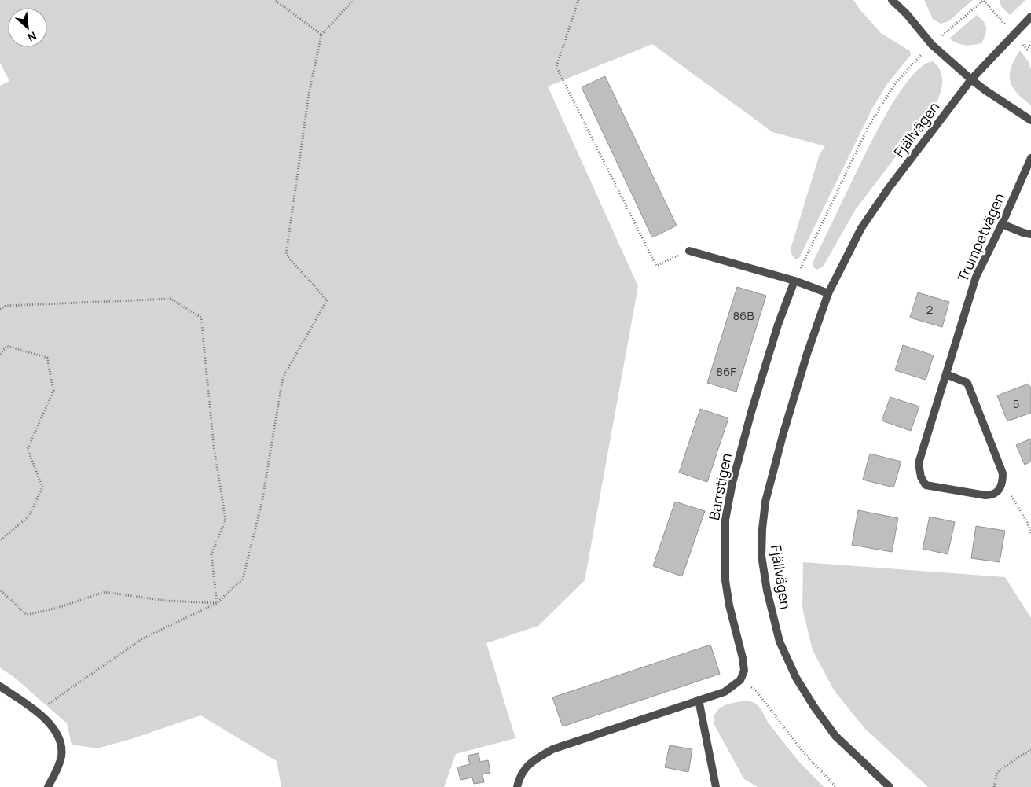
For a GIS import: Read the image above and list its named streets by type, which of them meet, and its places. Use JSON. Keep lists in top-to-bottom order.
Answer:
{
  "streets": {
    "street": ["Fjällvägen", "Trumpetvägen", "Barrstigen"]
  },
  "house_numbers": [
    "2",
    "86B",
    "86F",
    "5"
  ],
  "north": "bottom right"
}
